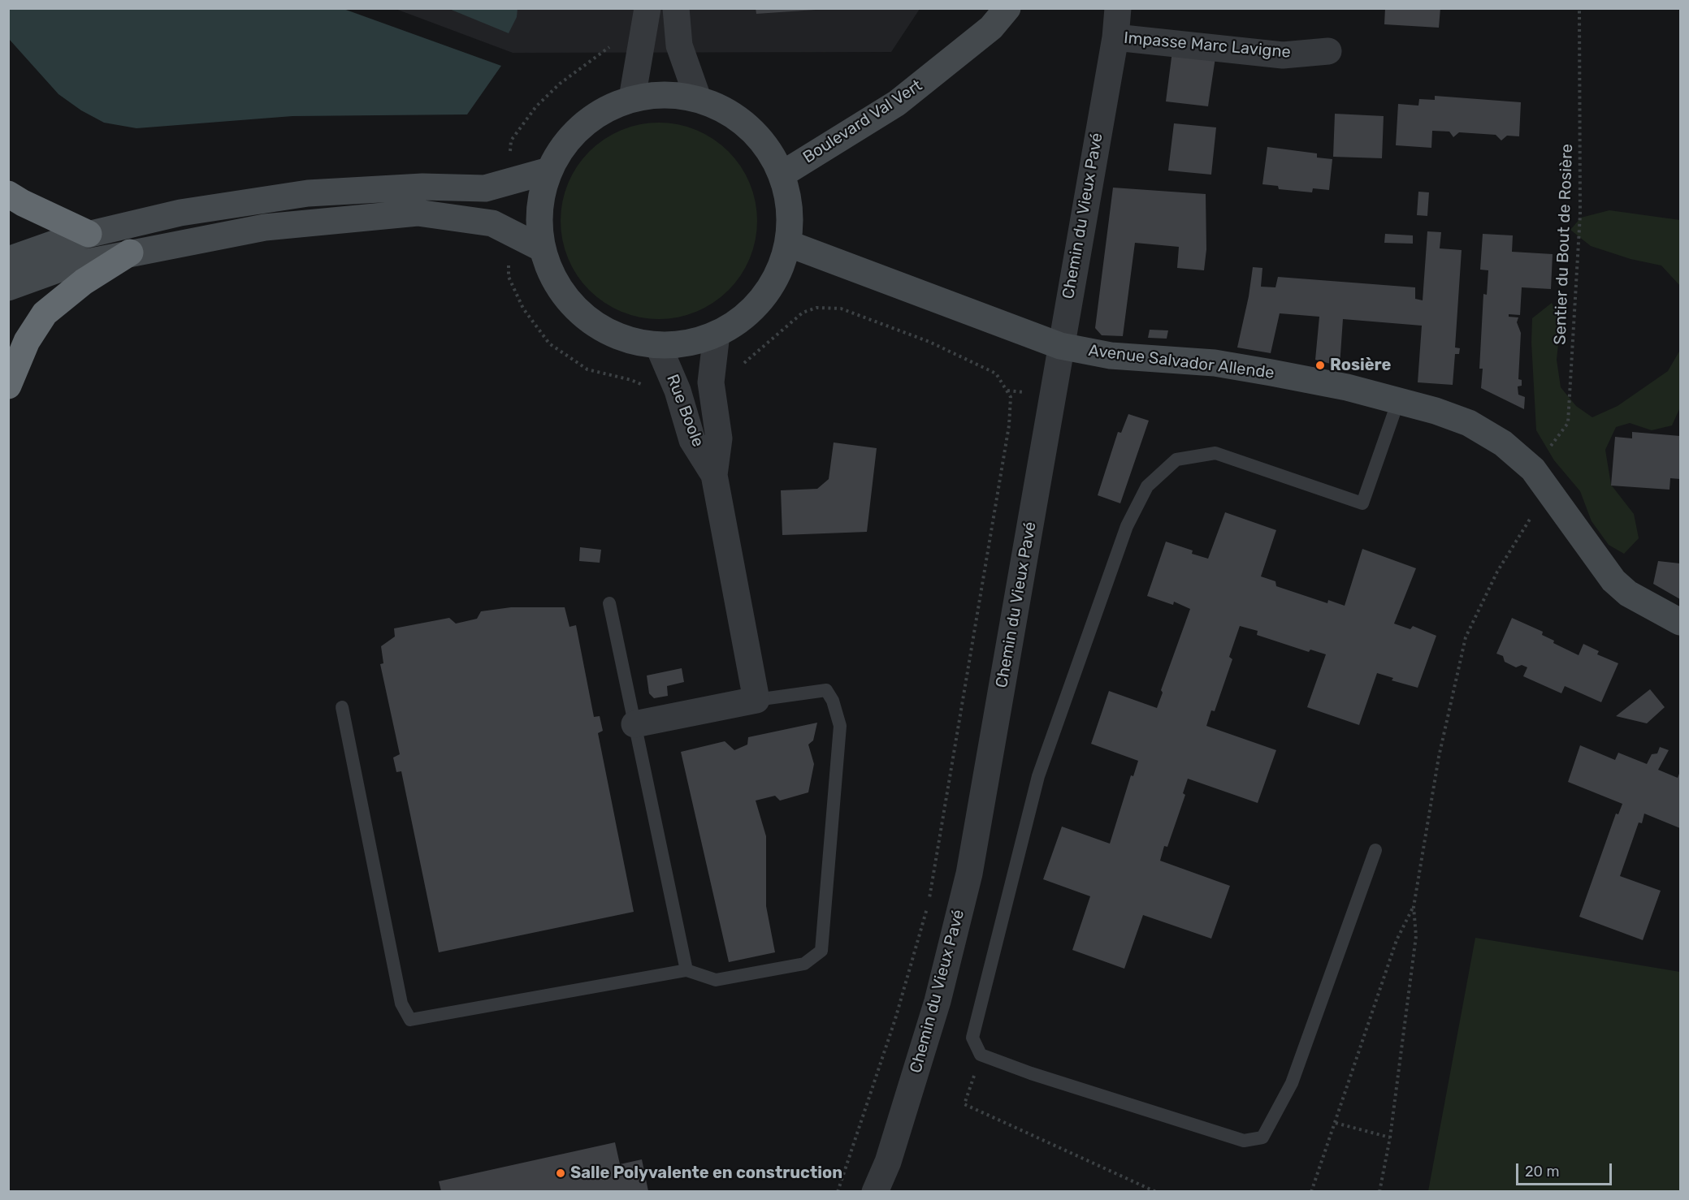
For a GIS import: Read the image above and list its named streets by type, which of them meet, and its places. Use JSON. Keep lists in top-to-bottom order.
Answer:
{
  "streets": {
    "street": [
      "Impasse Marc Lavigne",
      "Boulevard Val Vert",
      "Chemin du Vieux Pavé",
      "Avenue Salvador Allende",
      "Rue Boole"
    ],
    "path": ["Sentier du Bout de Rosière"]
  },
  "crossings": [
    ["Impasse Marc Lavigne", "Chemin du Vieux Pavé"],
    ["Chemin du Vieux Pavé", "Avenue Salvador Allende"],
    ["Sentier du Bout de Rosière", "Avenue Salvador Allende"]
  ],
  "places": ["Rosière", "Salle Polyvalente en construction"],
  "scale_bar": "20 m"
}
